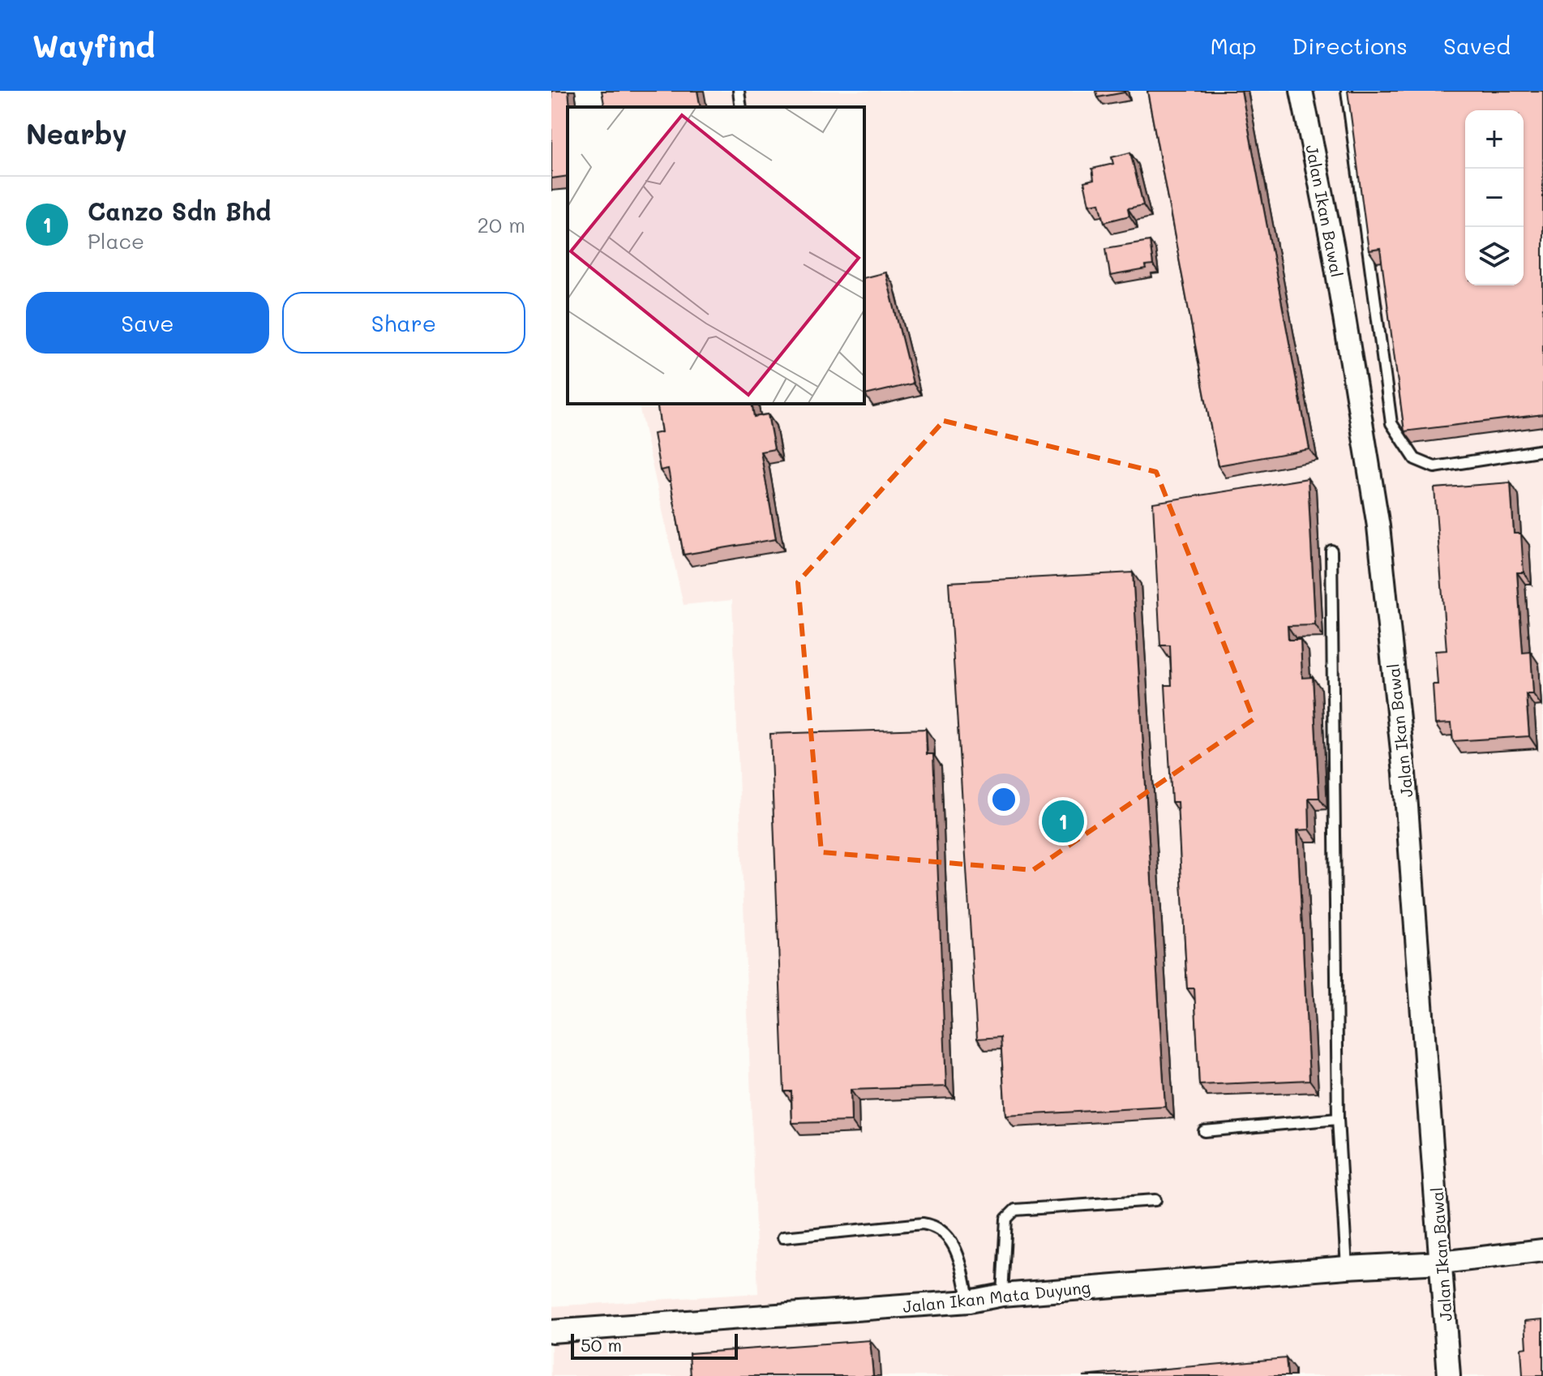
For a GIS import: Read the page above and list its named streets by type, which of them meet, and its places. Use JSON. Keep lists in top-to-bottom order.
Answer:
{
  "streets": {
    "street": ["Jalan Ikan Bawal", "Jalan Ikan Mata Duyung"]
  },
  "crossings": [
    ["Jalan Ikan Bawal", "Jalan Ikan Mata Duyung"]
  ],
  "scale_bar": "50 m",
  "page": {
    "header": "Wayfind",
    "nav": ["Map", "Directions", "Saved"],
    "heading": "Nearby",
    "map_buttons": ["+", "−"],
    "list": [
      {
        "mark": "1",
        "name": "Canzo Sdn Bhd",
        "note": "Place",
        "value": "20 m"
      }
    ],
    "buttons": ["Save", "Share"],
    "pins": "1",
    "scale": "50 m"
  }
}
